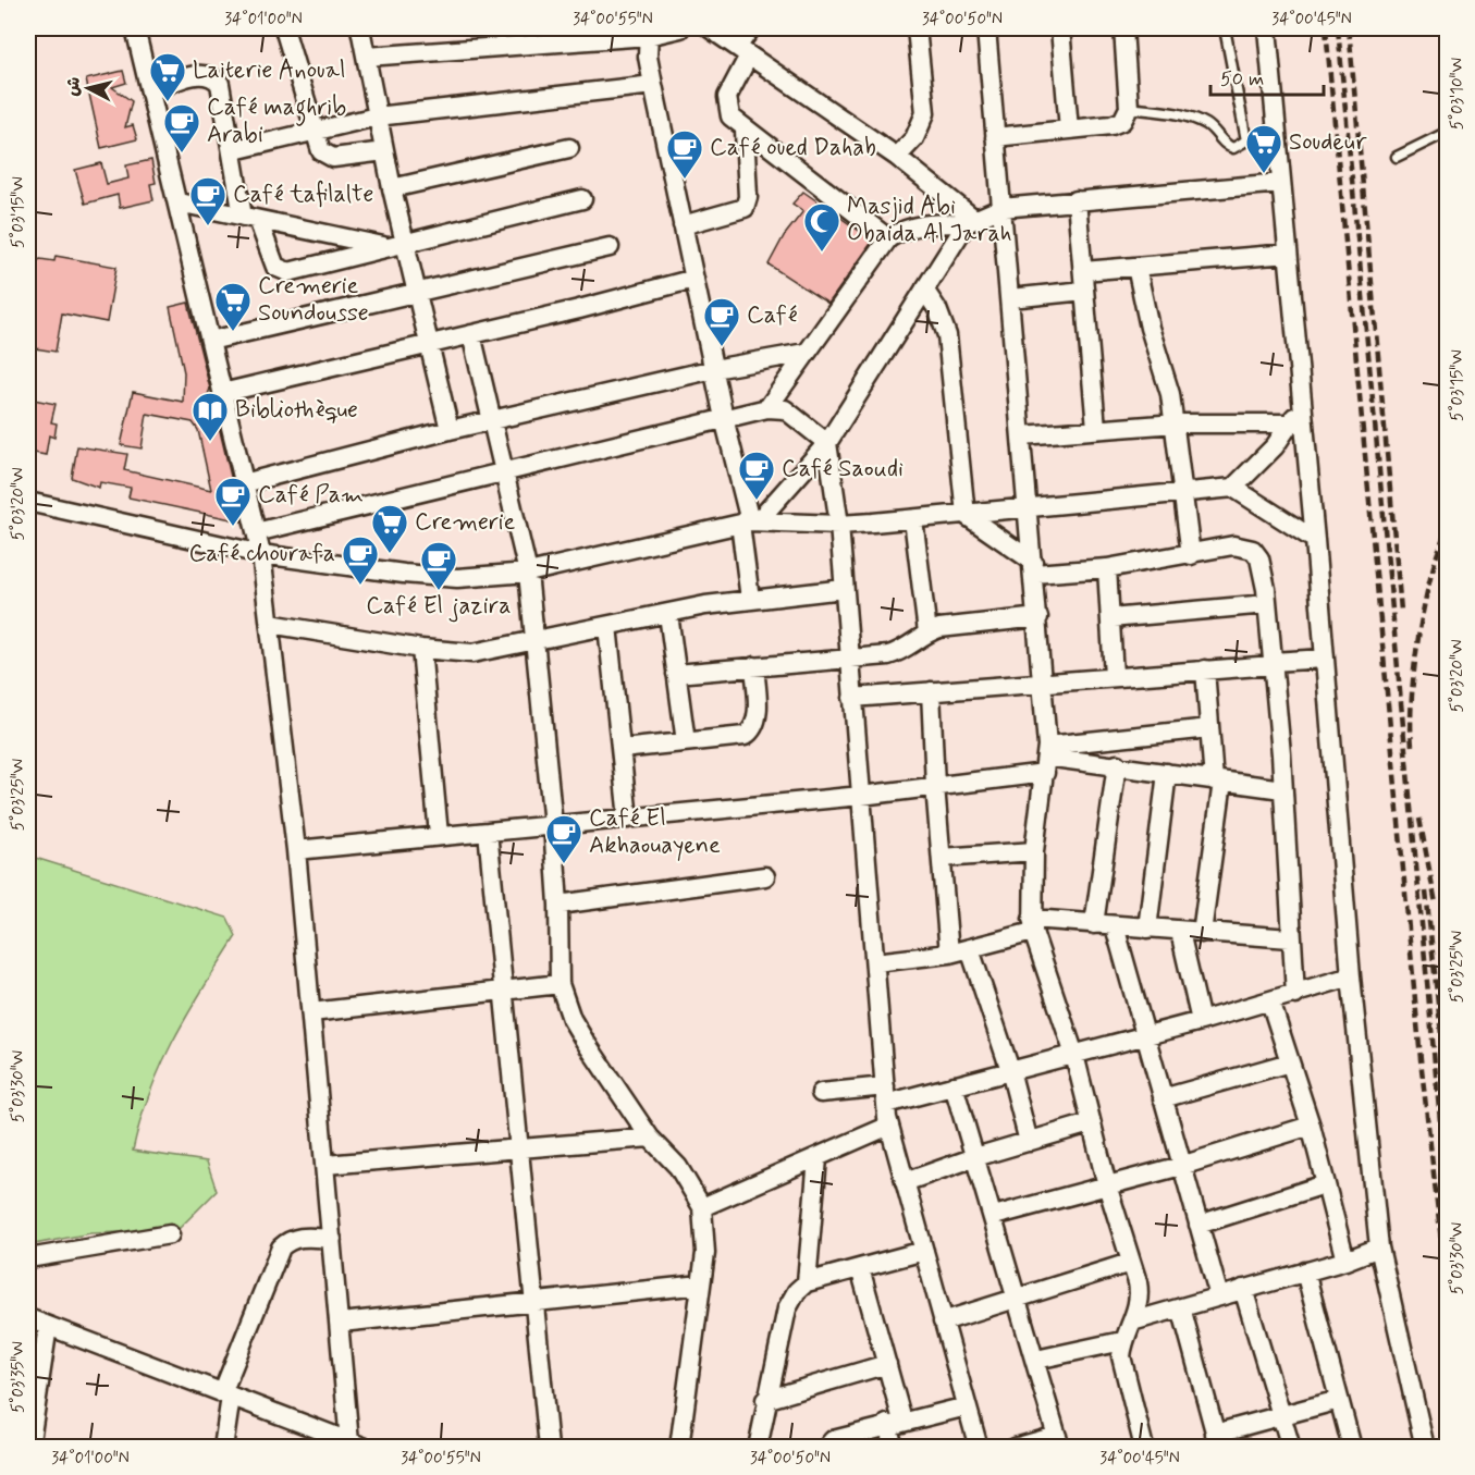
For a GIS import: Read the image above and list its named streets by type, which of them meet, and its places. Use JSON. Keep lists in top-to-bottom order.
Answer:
{
  "places": {
    "supermarket": [
      "Laiterie Anoual",
      "Soudeur",
      "Cremerie Soundousse",
      "Cremerie"
    ],
    "cafe": [
      "Café maghrib Arabi",
      "Café oued Dahab",
      "Café tafilalte",
      "Café",
      "Café Saoudi",
      "Café Pam",
      "Café chourafa",
      "Café El jazira",
      "Café El Akhaouayene"
    ],
    "mosque": ["Masjid Abi Obaida Al Jarah"],
    "library": ["Bibliothèque"]
  },
  "scale_bar": "50 m",
  "north": "left",
  "coordinates": [
    "34°01'00\"N",
    "34°00'55\"N",
    "34°00'50\"N",
    "34°00'45\"N",
    "5°03'10\"W",
    "5°03'15\"W",
    "5°03'20\"W",
    "5°03'25\"W",
    "5°03'30\"W",
    "5°03'35\"W"
  ]
}
